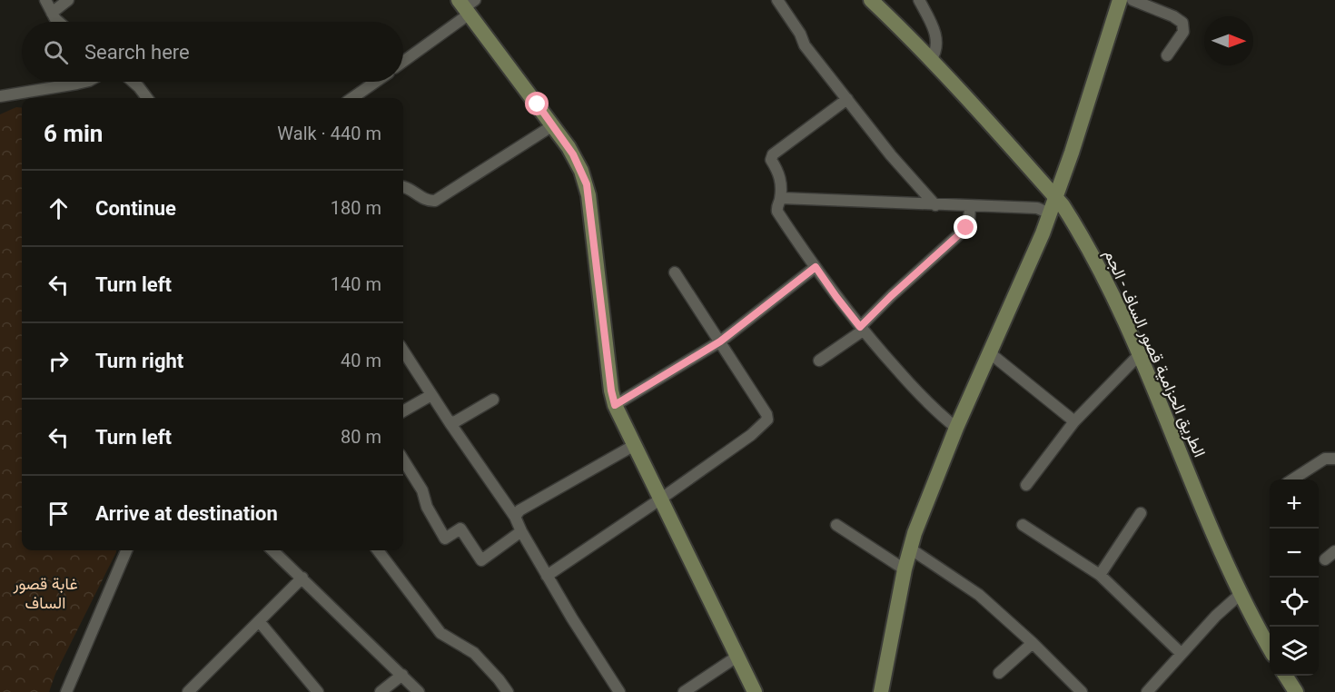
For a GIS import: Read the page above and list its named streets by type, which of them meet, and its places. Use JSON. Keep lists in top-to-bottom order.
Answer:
{
  "streets": {
    "street": ["الطريق الحزامية قصور الساف - الجم"]
  },
  "parks": ["غابة قصور الساف"],
  "north": "right",
  "page": {
    "search": "Search here",
    "heading": ["6 min", "Walk · 440 m"],
    "list": [
      ["Continue", "180 m"],
      ["Turn left", "140 m"],
      ["Turn right", "40 m"],
      ["Turn left", "80 m"],
      "Arrive at destination"
    ],
    "map_buttons": ["+", "−"]
  }
}
